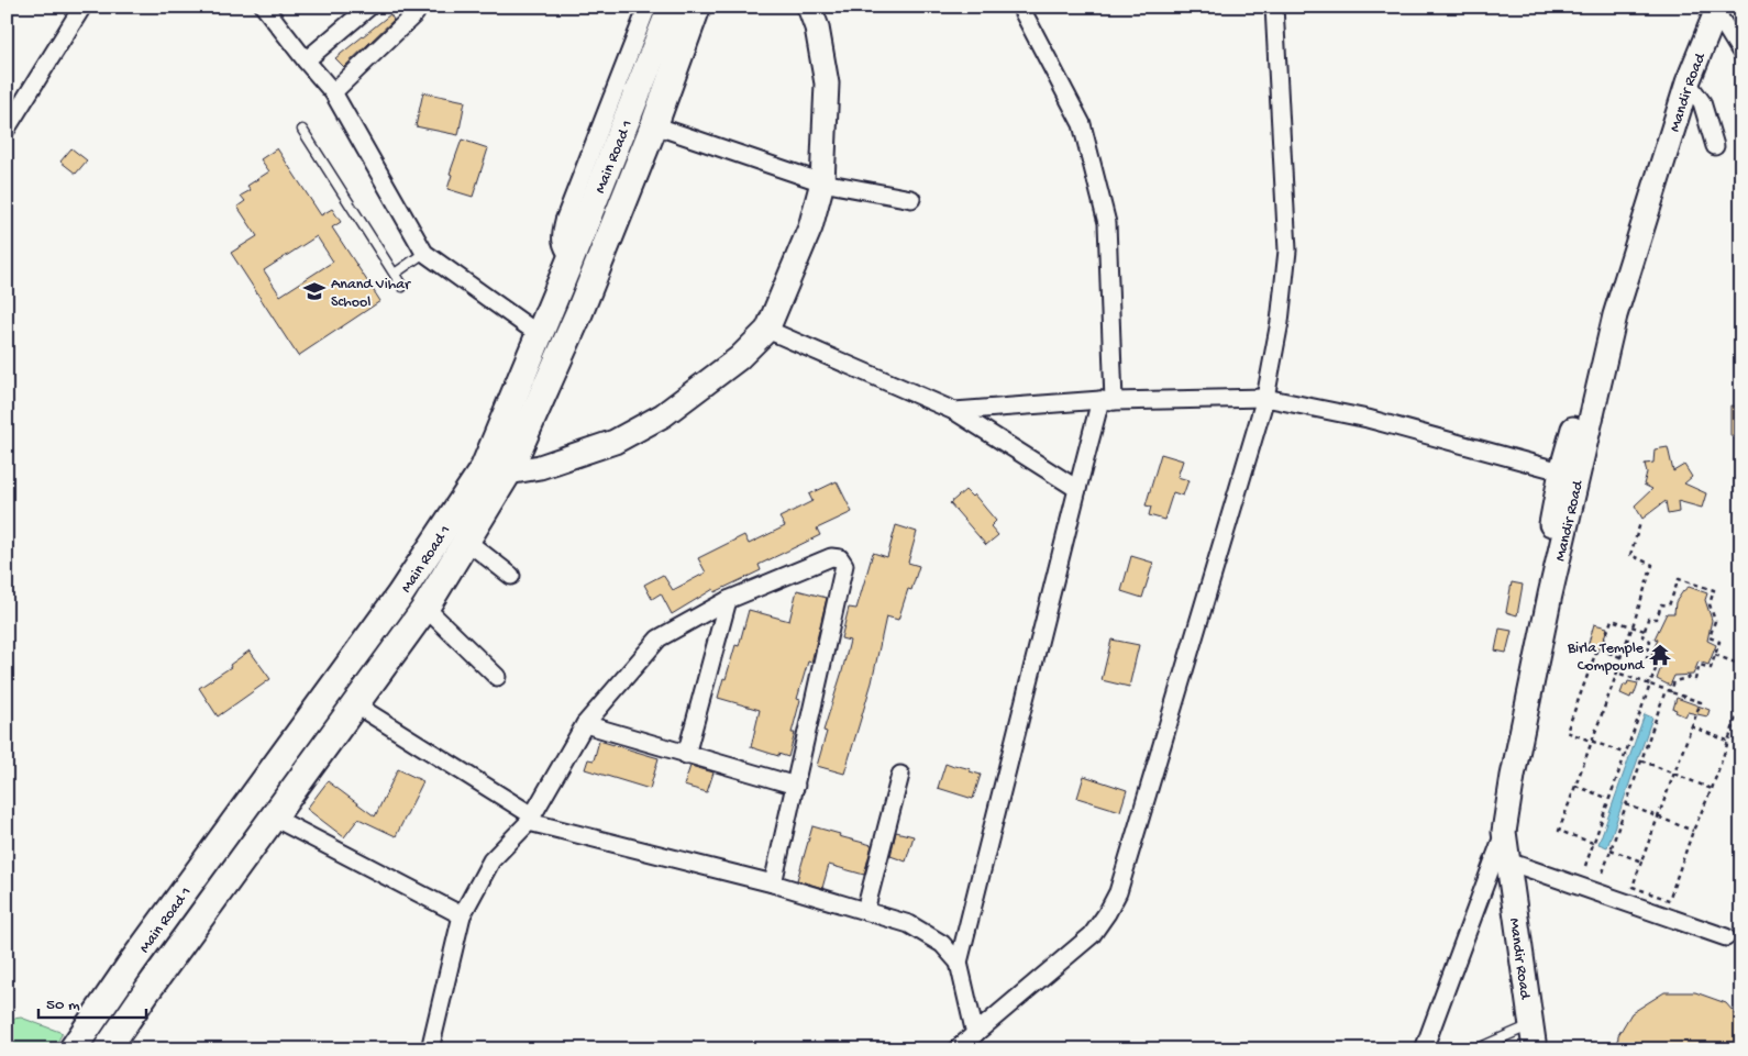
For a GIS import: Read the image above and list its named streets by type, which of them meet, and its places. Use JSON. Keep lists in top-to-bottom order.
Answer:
{
  "streets": {
    "main road": ["Main Road 1"],
    "street": ["Mandir Road"]
  },
  "places": {
    "school or university": ["Anand Vihar School"],
    "temple": ["Birla Temple Compound"]
  },
  "scale_bar": "50 m"
}
